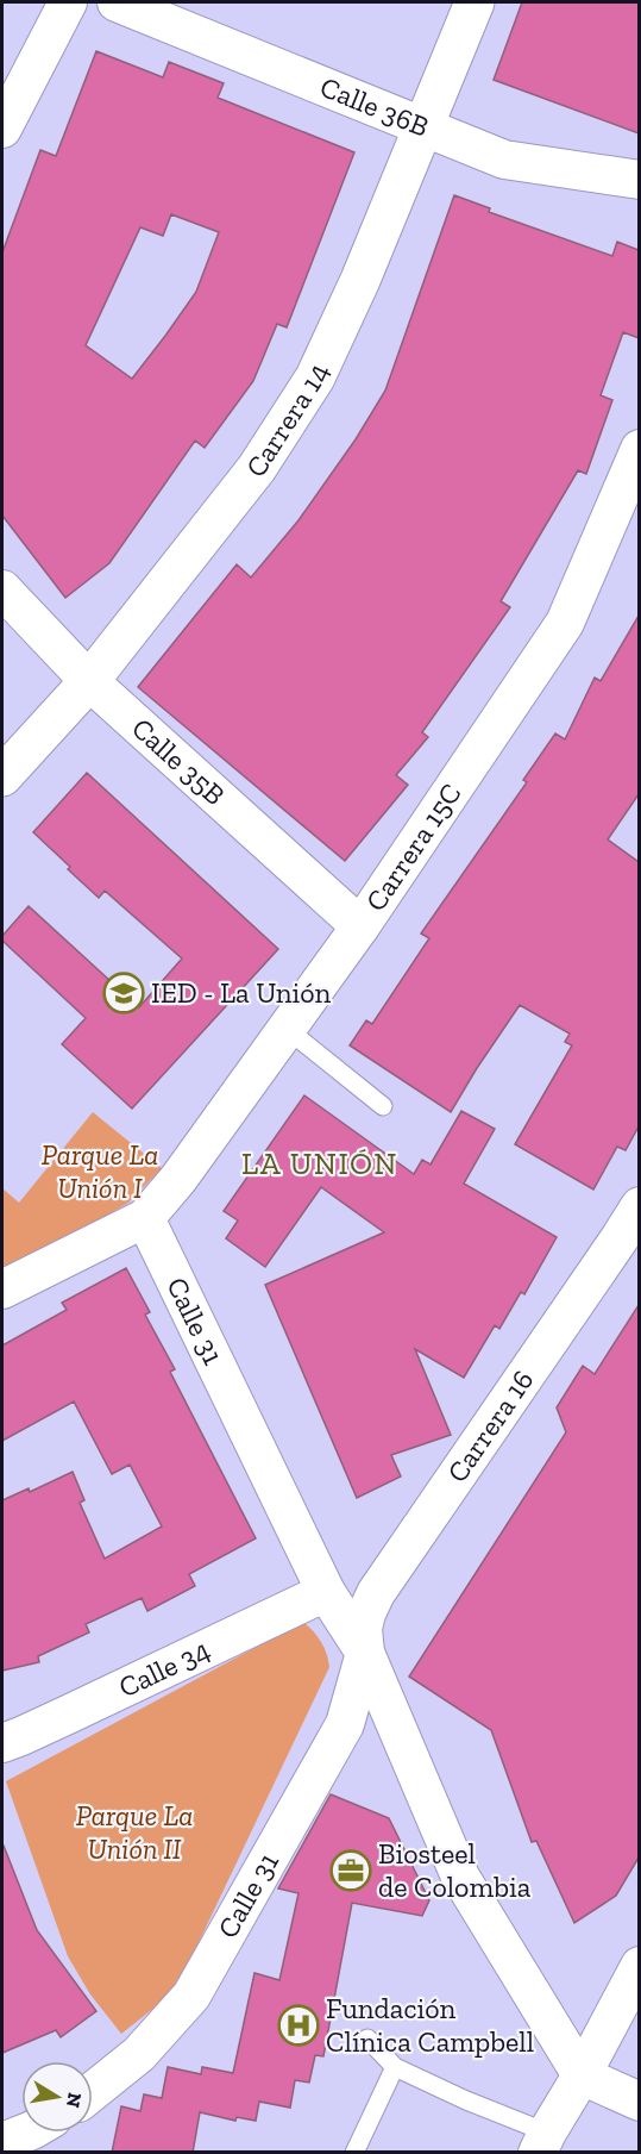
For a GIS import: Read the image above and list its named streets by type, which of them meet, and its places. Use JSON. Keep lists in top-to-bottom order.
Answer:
{
  "streets": {
    "street": [
      "Calle 36B",
      "Carrera 14",
      "Calle 35B",
      "Carrera 15C",
      "Calle 31",
      "Carrera 16",
      "Calle 34"
    ]
  },
  "crossings": [
    ["Calle 36B", "Carrera 14"],
    ["Carrera 14", "Calle 35B"],
    ["Calle 35B", "Carrera 15C"],
    ["Carrera 15C", "Calle 31"],
    ["Calle 31", "Carrera 16"],
    ["Calle 31", "Calle 34"]
  ],
  "districts": ["LA UNIÓN"],
  "parks": ["Parque La Unión I", "Parque La Unión II"],
  "places": {
    "school or university": ["IED - La Unión"],
    "office": ["Biosteel de Colombia"],
    "hospital": ["Fundación Clínica Campbell"]
  },
  "north": "right"
}
